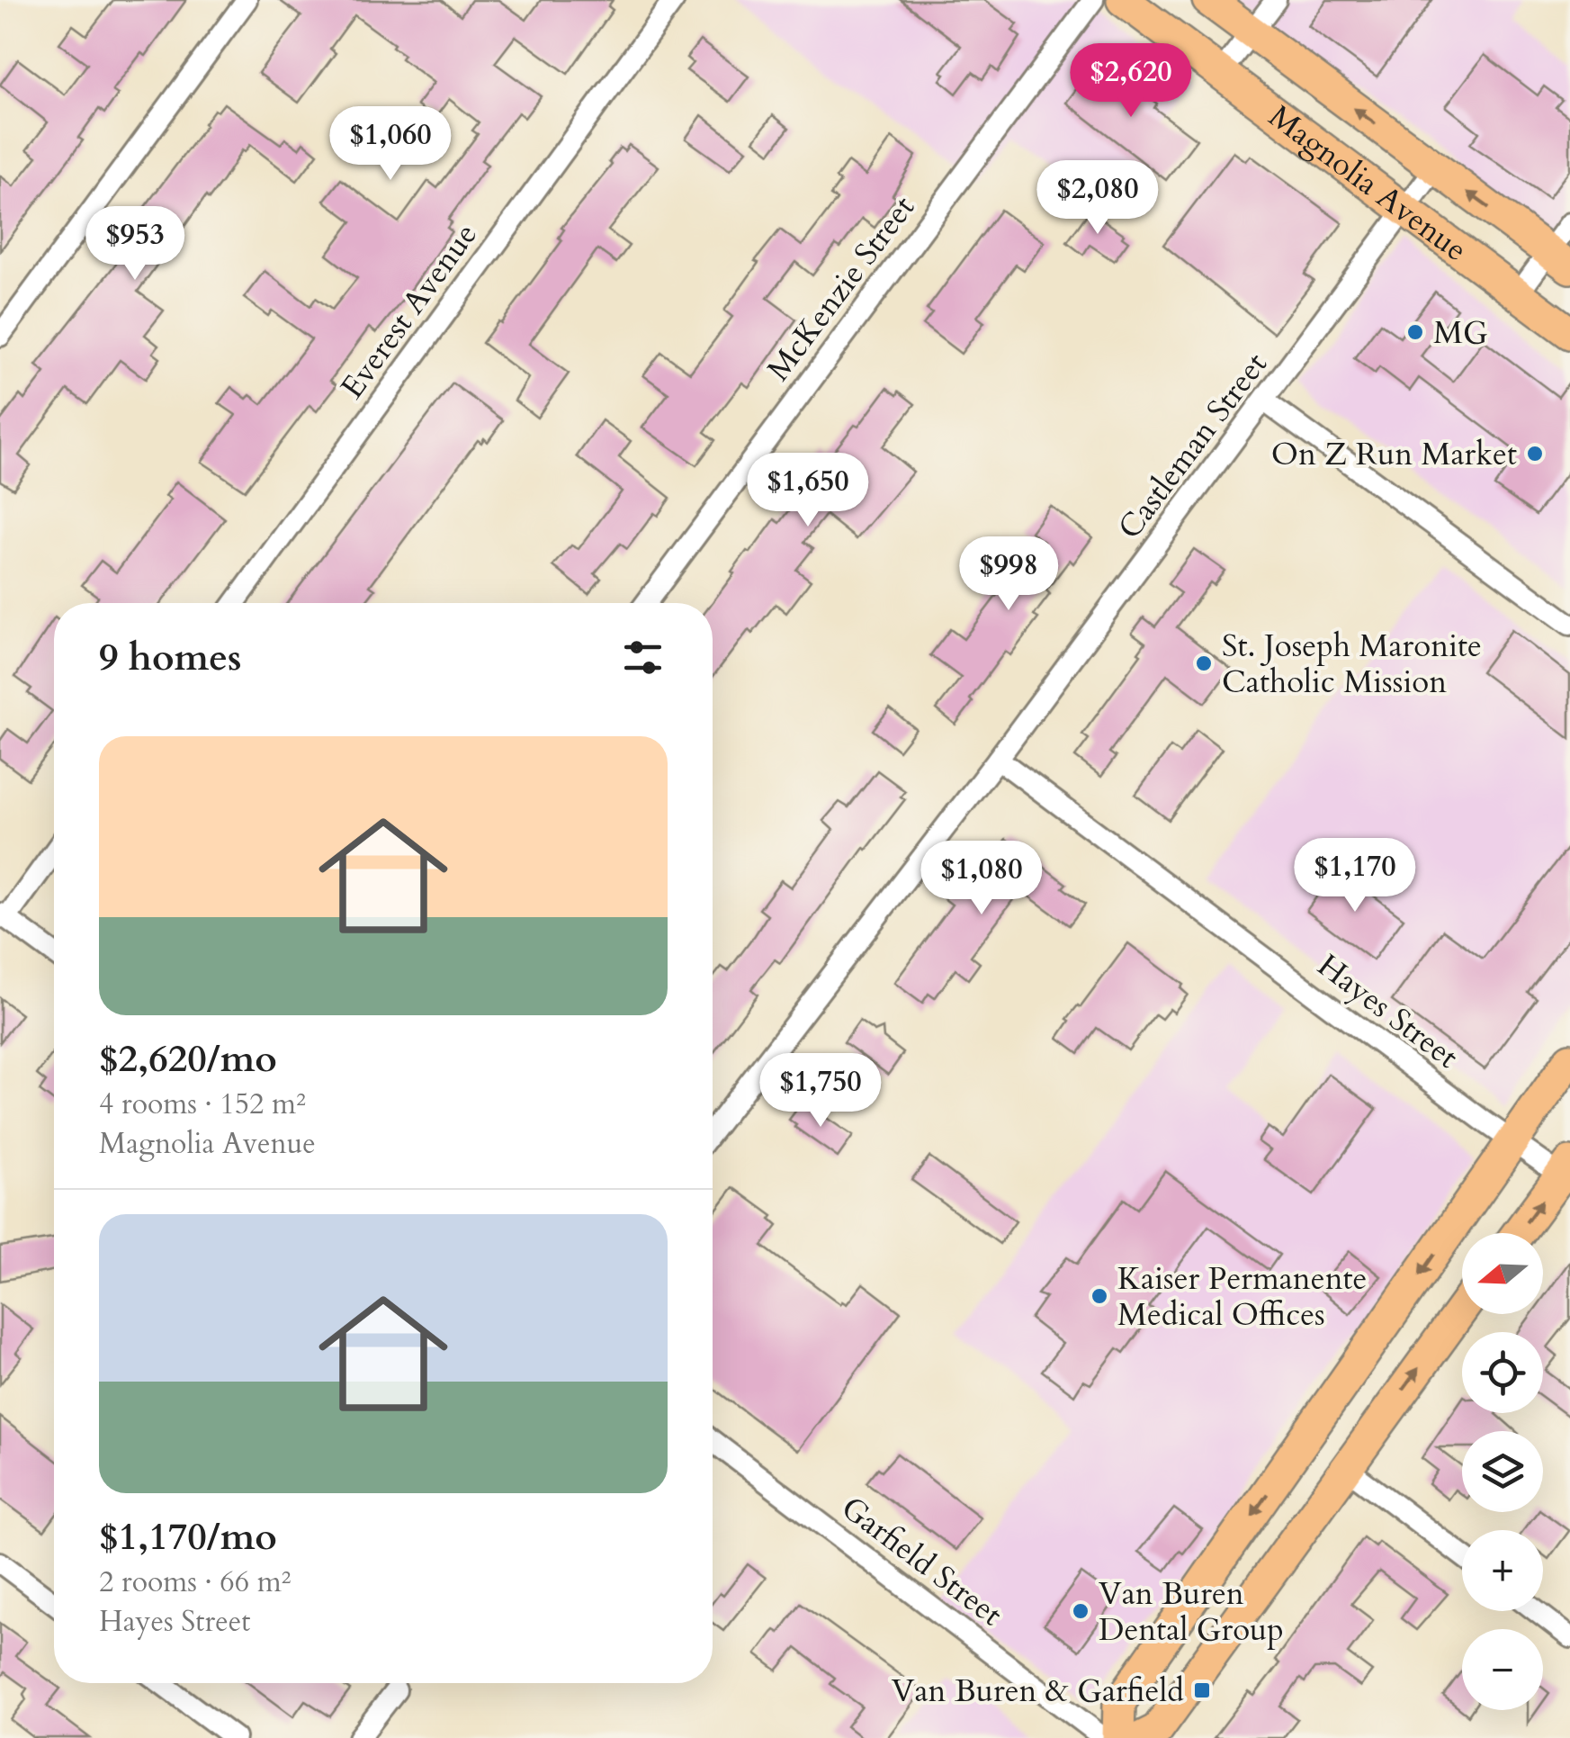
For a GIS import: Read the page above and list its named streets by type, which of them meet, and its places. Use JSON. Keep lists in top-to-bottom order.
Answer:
{
  "streets": {
    "main road": ["Magnolia Avenue"],
    "street": [
      "McKenzie Street",
      "Everest Avenue",
      "Castleman Street",
      "Hayes Street",
      "Garfield Street"
    ]
  },
  "crossings": [
    ["Magnolia Avenue", "Castleman Street"],
    ["Castleman Street", "Hayes Street"]
  ],
  "places": {
    "other": [
      "MG",
      "On Z Run Market",
      "St. Joseph Maronite Catholic Mission",
      "Kaiser Permanente Medical Offices",
      "Van Buren Dental Group"
    ],
    "transit": ["Van Buren & Garfield"]
  },
  "north": "left",
  "page": {
    "price": [
      "$2,620",
      "$1,060",
      "$2,080",
      "$953",
      "$1,650",
      "$998",
      "$1,170",
      "$1,080",
      "$1,750"
    ],
    "heading": "9 homes",
    "list": [
      {
        "name": "$2,620/mo",
        "note": "4 rooms · 152 m² · Magnolia Avenue"
      },
      {
        "name": "$1,170/mo",
        "note": "2 rooms · 66 m² · Hayes Street"
      }
    ],
    "map_buttons": ["+", "−"]
  }
}
